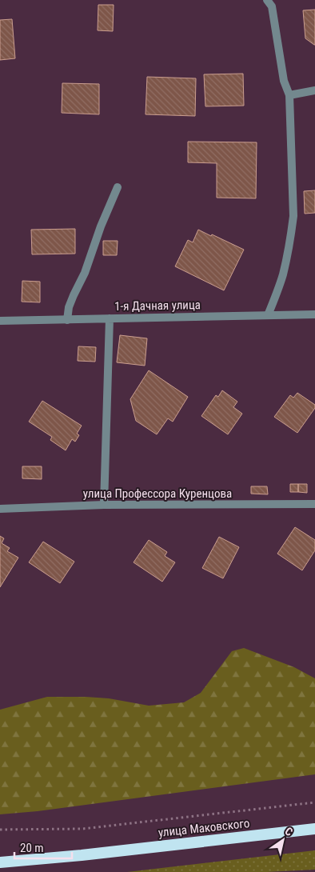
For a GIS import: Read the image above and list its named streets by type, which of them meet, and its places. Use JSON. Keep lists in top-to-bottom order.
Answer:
{
  "streets": {
    "highway": ["улица Маковского"],
    "street": ["1-я Дачная улица", "улица Профессора Куренцова"]
  },
  "scale_bar": "20 m",
  "north": "top right"
}
